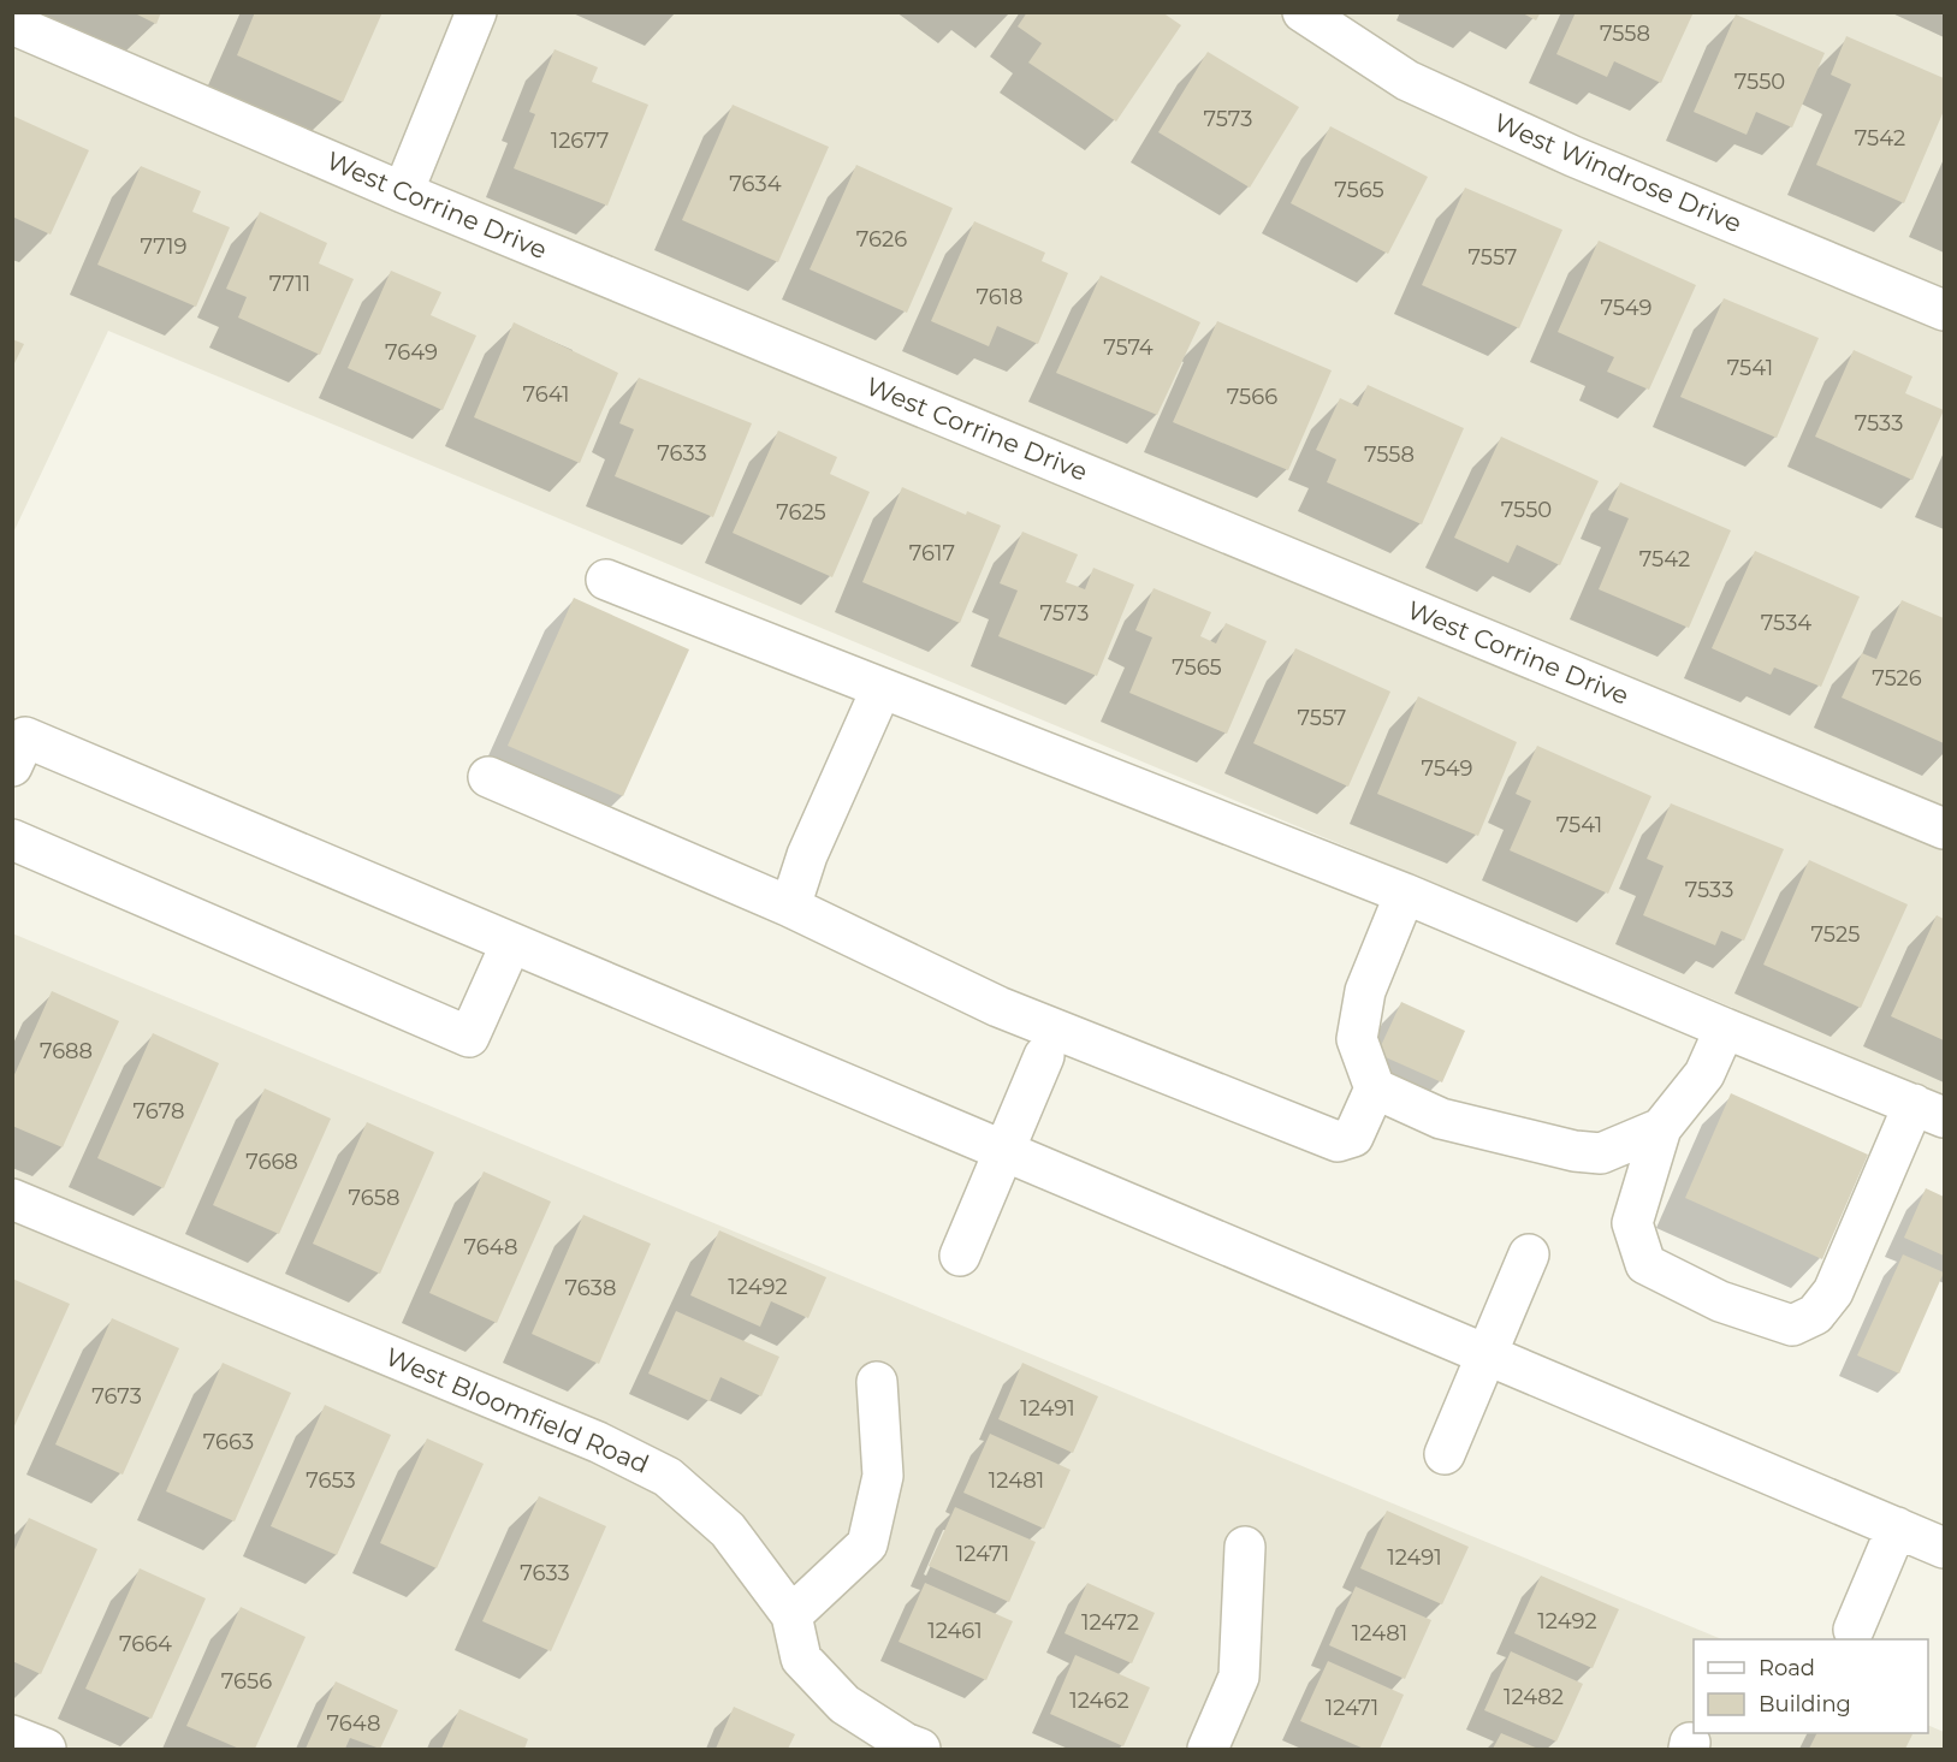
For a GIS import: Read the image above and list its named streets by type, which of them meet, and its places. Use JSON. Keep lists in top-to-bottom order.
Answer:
{
  "streets": {
    "street": ["West Windrose Drive", "West Corrine Drive", "West Bloomfield Road"]
  },
  "house_numbers": [
    "7558",
    "7550",
    "7573",
    "7542",
    "12677",
    "7634",
    "7565",
    "7626",
    "7719",
    "7557",
    "7711",
    "7618",
    "7549",
    "7574",
    "7649",
    "7541",
    "7641",
    "7566",
    "7533",
    "7633",
    "7558",
    "7550",
    "7625",
    "7617",
    "7542",
    "7573",
    "7534",
    "7565",
    "7526",
    "7557",
    "7549",
    "7541",
    "7533",
    "7525",
    "7688",
    "7678",
    "7668",
    "7658",
    "7648",
    "12492",
    "7638",
    "7673",
    "12491",
    "7663",
    "7653",
    "12481",
    "12471",
    "12491",
    "7633",
    "12492",
    "12472",
    "12461",
    "12481",
    "7664",
    "7656",
    "12482",
    "12462",
    "12471",
    "7648"
  ],
  "legend": ["Road", "Building"]
}
